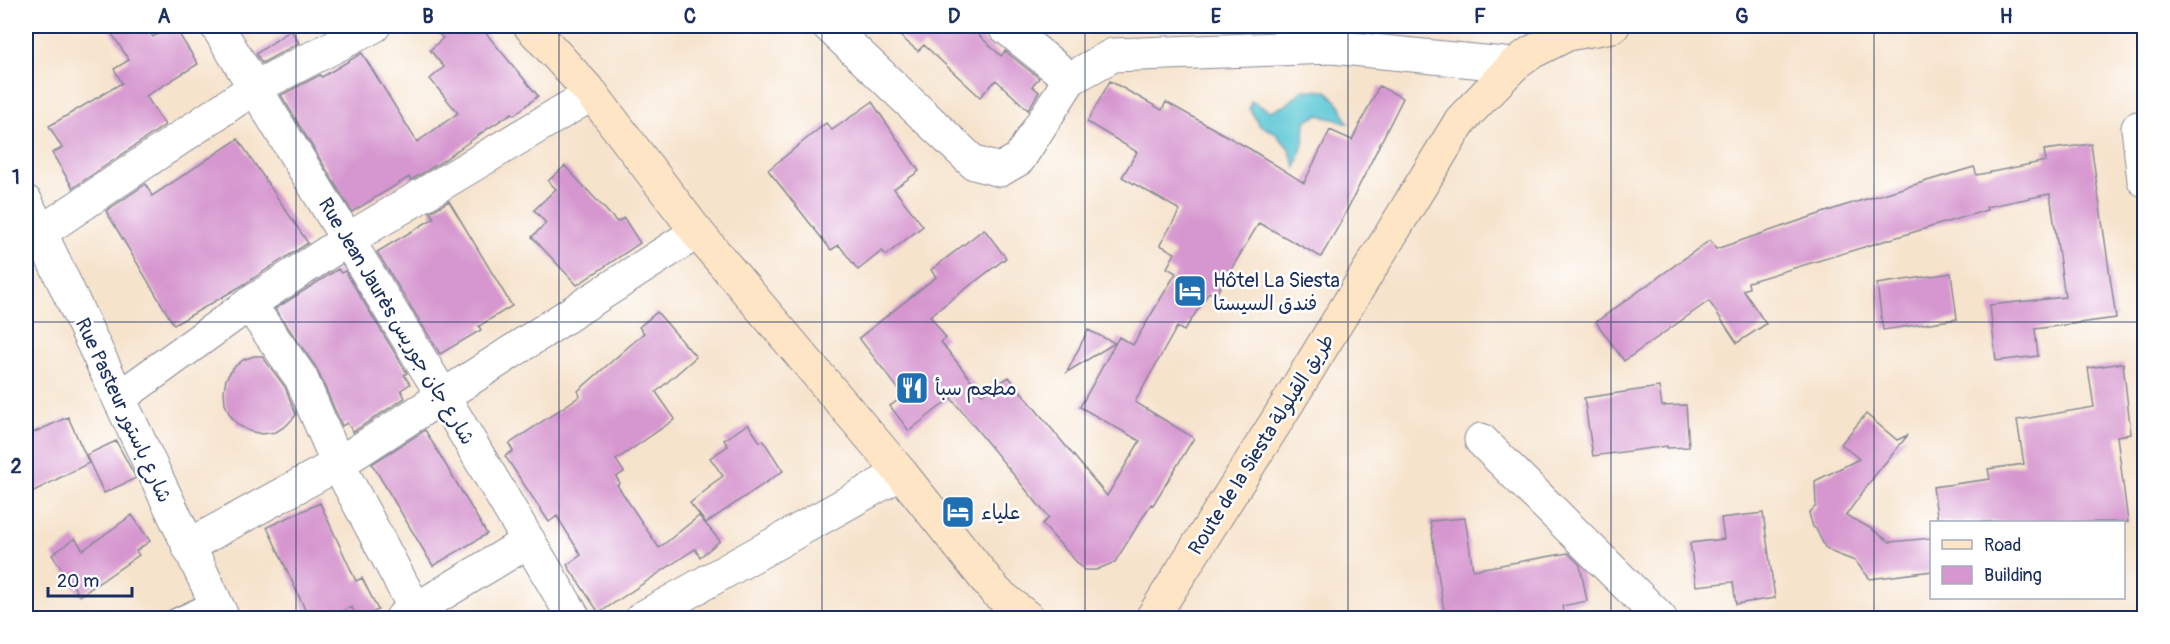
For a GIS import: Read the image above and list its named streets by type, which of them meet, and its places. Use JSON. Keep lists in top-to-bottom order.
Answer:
{
  "streets": {
    "street": ["Rue Jean Jaurès شارع جان جوريس", "Rue Pasteur شارع باستور", "Route de la Siesta طريق القيلولة"]
  },
  "places": {
    "hotel": ["Hôtel La Siesta فندق السيستا", "علياء"],
    "restaurant": ["مطعم سبأ"]
  },
  "legend": ["Road", "Building"],
  "scale_bar": "20 m",
  "grid": {
    "columns": [
      "A",
      "B",
      "C",
      "D",
      "E",
      "F",
      "G",
      "H"
    ],
    "rows": ["1", "2"]
  }
}
